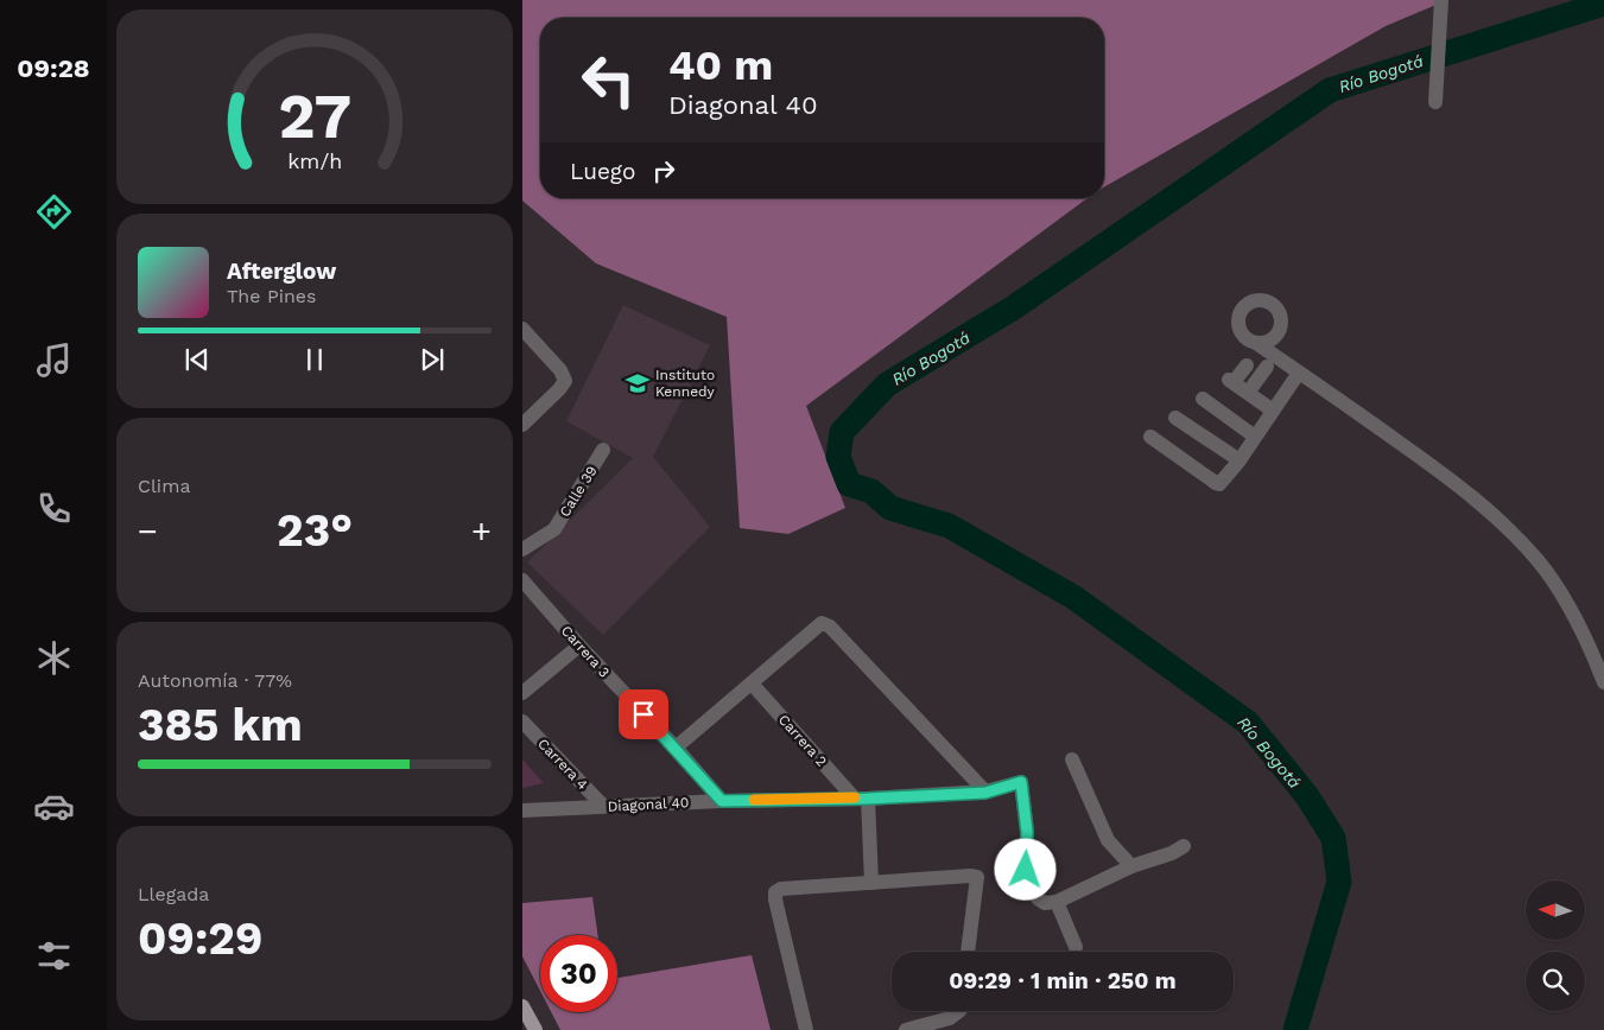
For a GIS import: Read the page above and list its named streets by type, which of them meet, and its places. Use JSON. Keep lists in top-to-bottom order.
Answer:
{
  "streets": {
    "street": [
      "Calle 39",
      "Carrera 3",
      "Carrera 2",
      "Carrera 4",
      "Diagonal 40"
    ]
  },
  "crossings": [
    ["Carrera 3", "Diagonal 40"],
    ["Carrera 2", "Diagonal 40"],
    ["Carrera 4", "Diagonal 40"]
  ],
  "water": ["Río Bogotá"],
  "places": {
    "school or university": ["Instituto Kennedy"]
  },
  "north": "left",
  "page": {
    "tabs": "09:28",
    "turn": ["40 m", "Diagonal 40"],
    "then": "Luego",
    "song": ["Afterglow", "The Pines"],
    "tile": [
      "Clima",
      ["Autonomía · 77%", "385 km"],
      ["Llegada", "09:29"]
    ],
    "heat": ["−", "23°", "+"],
    "limit": "30",
    "trip": "09:29 · 1 min · 250 m",
    "gauge": ["27", "km/h"]
  }
}
